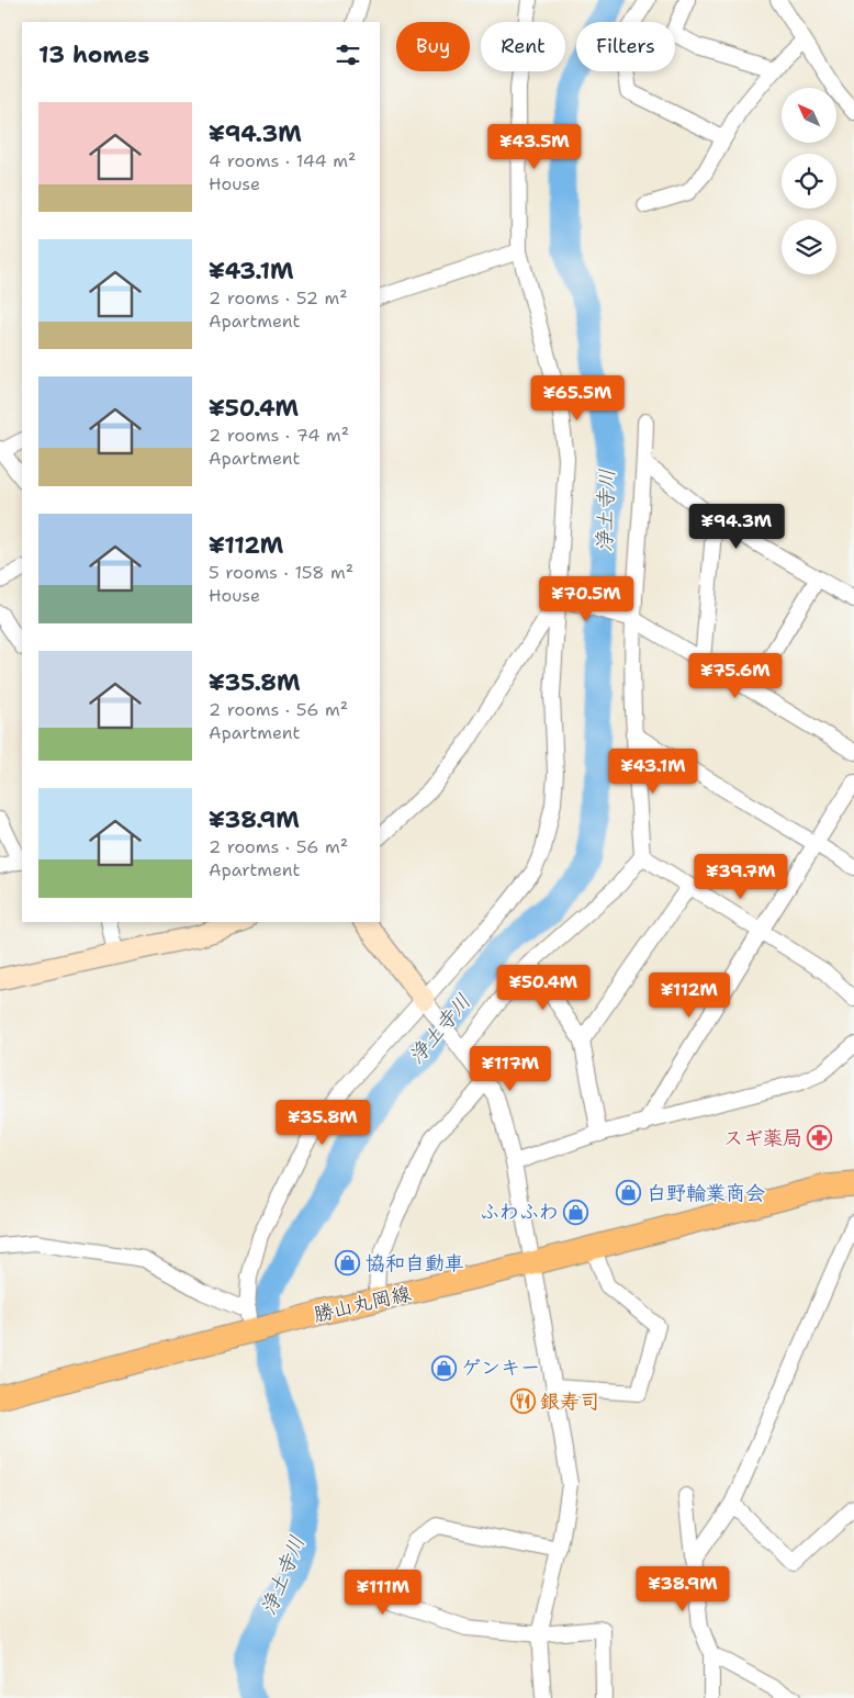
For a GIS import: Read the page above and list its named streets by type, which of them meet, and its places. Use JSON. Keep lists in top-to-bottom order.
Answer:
{
  "streets": {
    "main road": ["勝山丸岡線"]
  },
  "water": ["浄土寺川"],
  "places": {
    "pharmacy": ["スギ薬局"],
    "shop": [
      "白野輪業商会",
      "ふわふわ",
      "協和自動車",
      "ゲンキー"
    ],
    "restaurant": ["銀寿司"]
  },
  "north": "top left",
  "page": {
    "chip": ["Buy", "Rent", "Filters"],
    "heading": "13 homes",
    "list": [
      {
        "name": "¥94.3M",
        "note": "4 rooms · 144 m² · House"
      },
      {
        "name": "¥43.1M",
        "note": "2 rooms · 52 m² · Apartment"
      },
      {
        "name": "¥50.4M",
        "note": "2 rooms · 74 m² · Apartment"
      },
      {
        "name": "¥112M",
        "note": "5 rooms · 158 m² · House"
      },
      {
        "name": "¥35.8M",
        "note": "2 rooms · 56 m² · Apartment"
      },
      {
        "name": "¥38.9M",
        "note": "2 rooms · 56 m² · Apartment"
      }
    ],
    "price": [
      "¥43.5M",
      "¥65.5M",
      "¥94.3M",
      "¥70.5M",
      "¥75.6M",
      "¥43.1M",
      "¥39.7M",
      "¥50.4M",
      "¥112M",
      "¥117M",
      "¥35.8M",
      "¥38.9M",
      "¥111M"
    ]
  }
}
